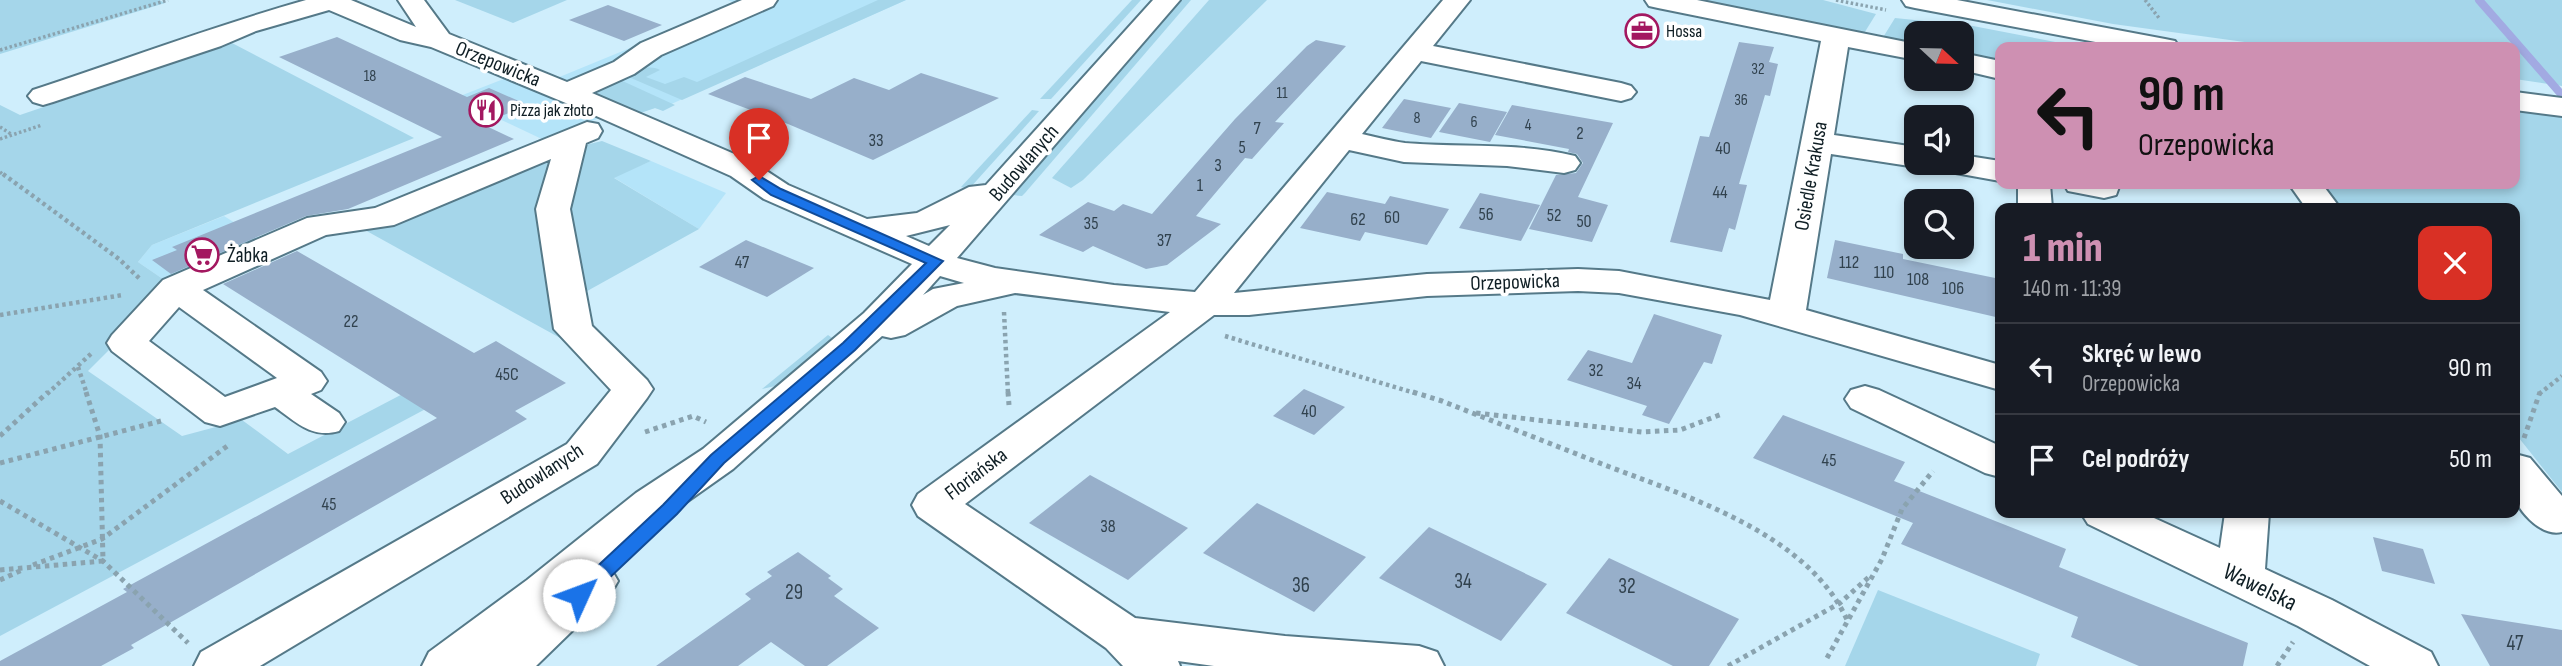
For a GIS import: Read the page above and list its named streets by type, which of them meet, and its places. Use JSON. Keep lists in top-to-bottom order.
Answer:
{
  "streets": {
    "street": [
      "Orzepowicka",
      "Budowlanych",
      "Osiedle Krakusa",
      "Floriańska",
      "Wawelska"
    ]
  },
  "crossings": [
    ["Orzepowicka", "Budowlanych"],
    ["Orzepowicka", "Osiedle Krakusa"],
    ["Orzepowicka", "Floriańska"]
  ],
  "places": {
    "office": ["Hossa"],
    "restaurant": ["Pizza jak złoto"],
    "supermarket": ["Żabka"]
  },
  "house_numbers": [
    "32",
    "18",
    "11",
    "36",
    "8",
    "6",
    "4",
    "7",
    "2",
    "33",
    "5",
    "40",
    "3",
    "1",
    "44",
    "56",
    "52",
    "60",
    "62",
    "50",
    "35",
    "37",
    "47",
    "112",
    "110",
    "108",
    "106",
    "22",
    "32",
    "45C",
    "34",
    "40",
    "45",
    "45",
    "38",
    "34",
    "36",
    "32",
    "29",
    "47"
  ],
  "north": "right",
  "page": {
    "turn": ["90 m", "Orzepowicka"],
    "heading": ["1 min", "140 m · 11:39"],
    "list": [
      {
        "name": "Skręć w lewo",
        "note": "Orzepowicka",
        "value": "90 m"
      },
      {
        "name": "Cel podróży",
        "value": "50 m"
      }
    ]
  }
}
